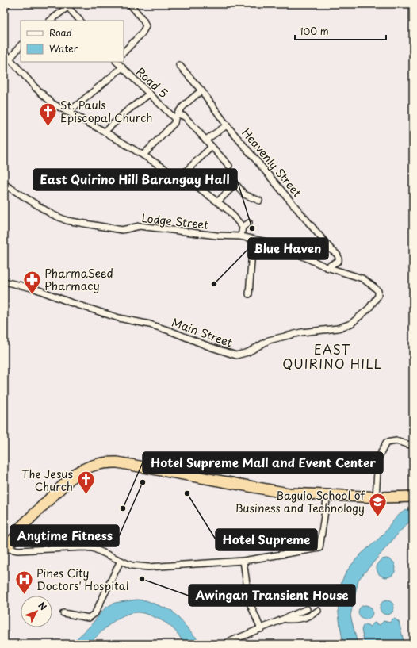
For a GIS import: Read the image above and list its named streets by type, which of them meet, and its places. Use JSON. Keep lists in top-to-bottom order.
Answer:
{
  "streets": {
    "street": [
      "Road 5",
      "Heavenly Street",
      "Lodge Street",
      "Main Street"
    ]
  },
  "crossings": [
    ["Heavenly Street", "Main Street"],
    ["Lodge Street", "Main Street"]
  ],
  "districts": ["EAST QUIRINO HILL"],
  "places": {
    "church": ["St. Pauls Episcopal Church", "The Jesus Church"],
    "other": [
      "East Quirino Hill Barangay Hall",
      "Blue Haven",
      "Anytime Fitness",
      "Hotel Supreme",
      "Hotel Supreme Mall and Event Center",
      "Awingan Transient House"
    ],
    "pharmacy": ["PharmaSeed Pharmacy"],
    "school or university": ["Baguio School of Business and Technology"],
    "hospital": ["Pines City Doctors' Hospital"]
  },
  "legend": ["Road", "Water"],
  "scale_bar": "100 m",
  "north": "top right"
}
